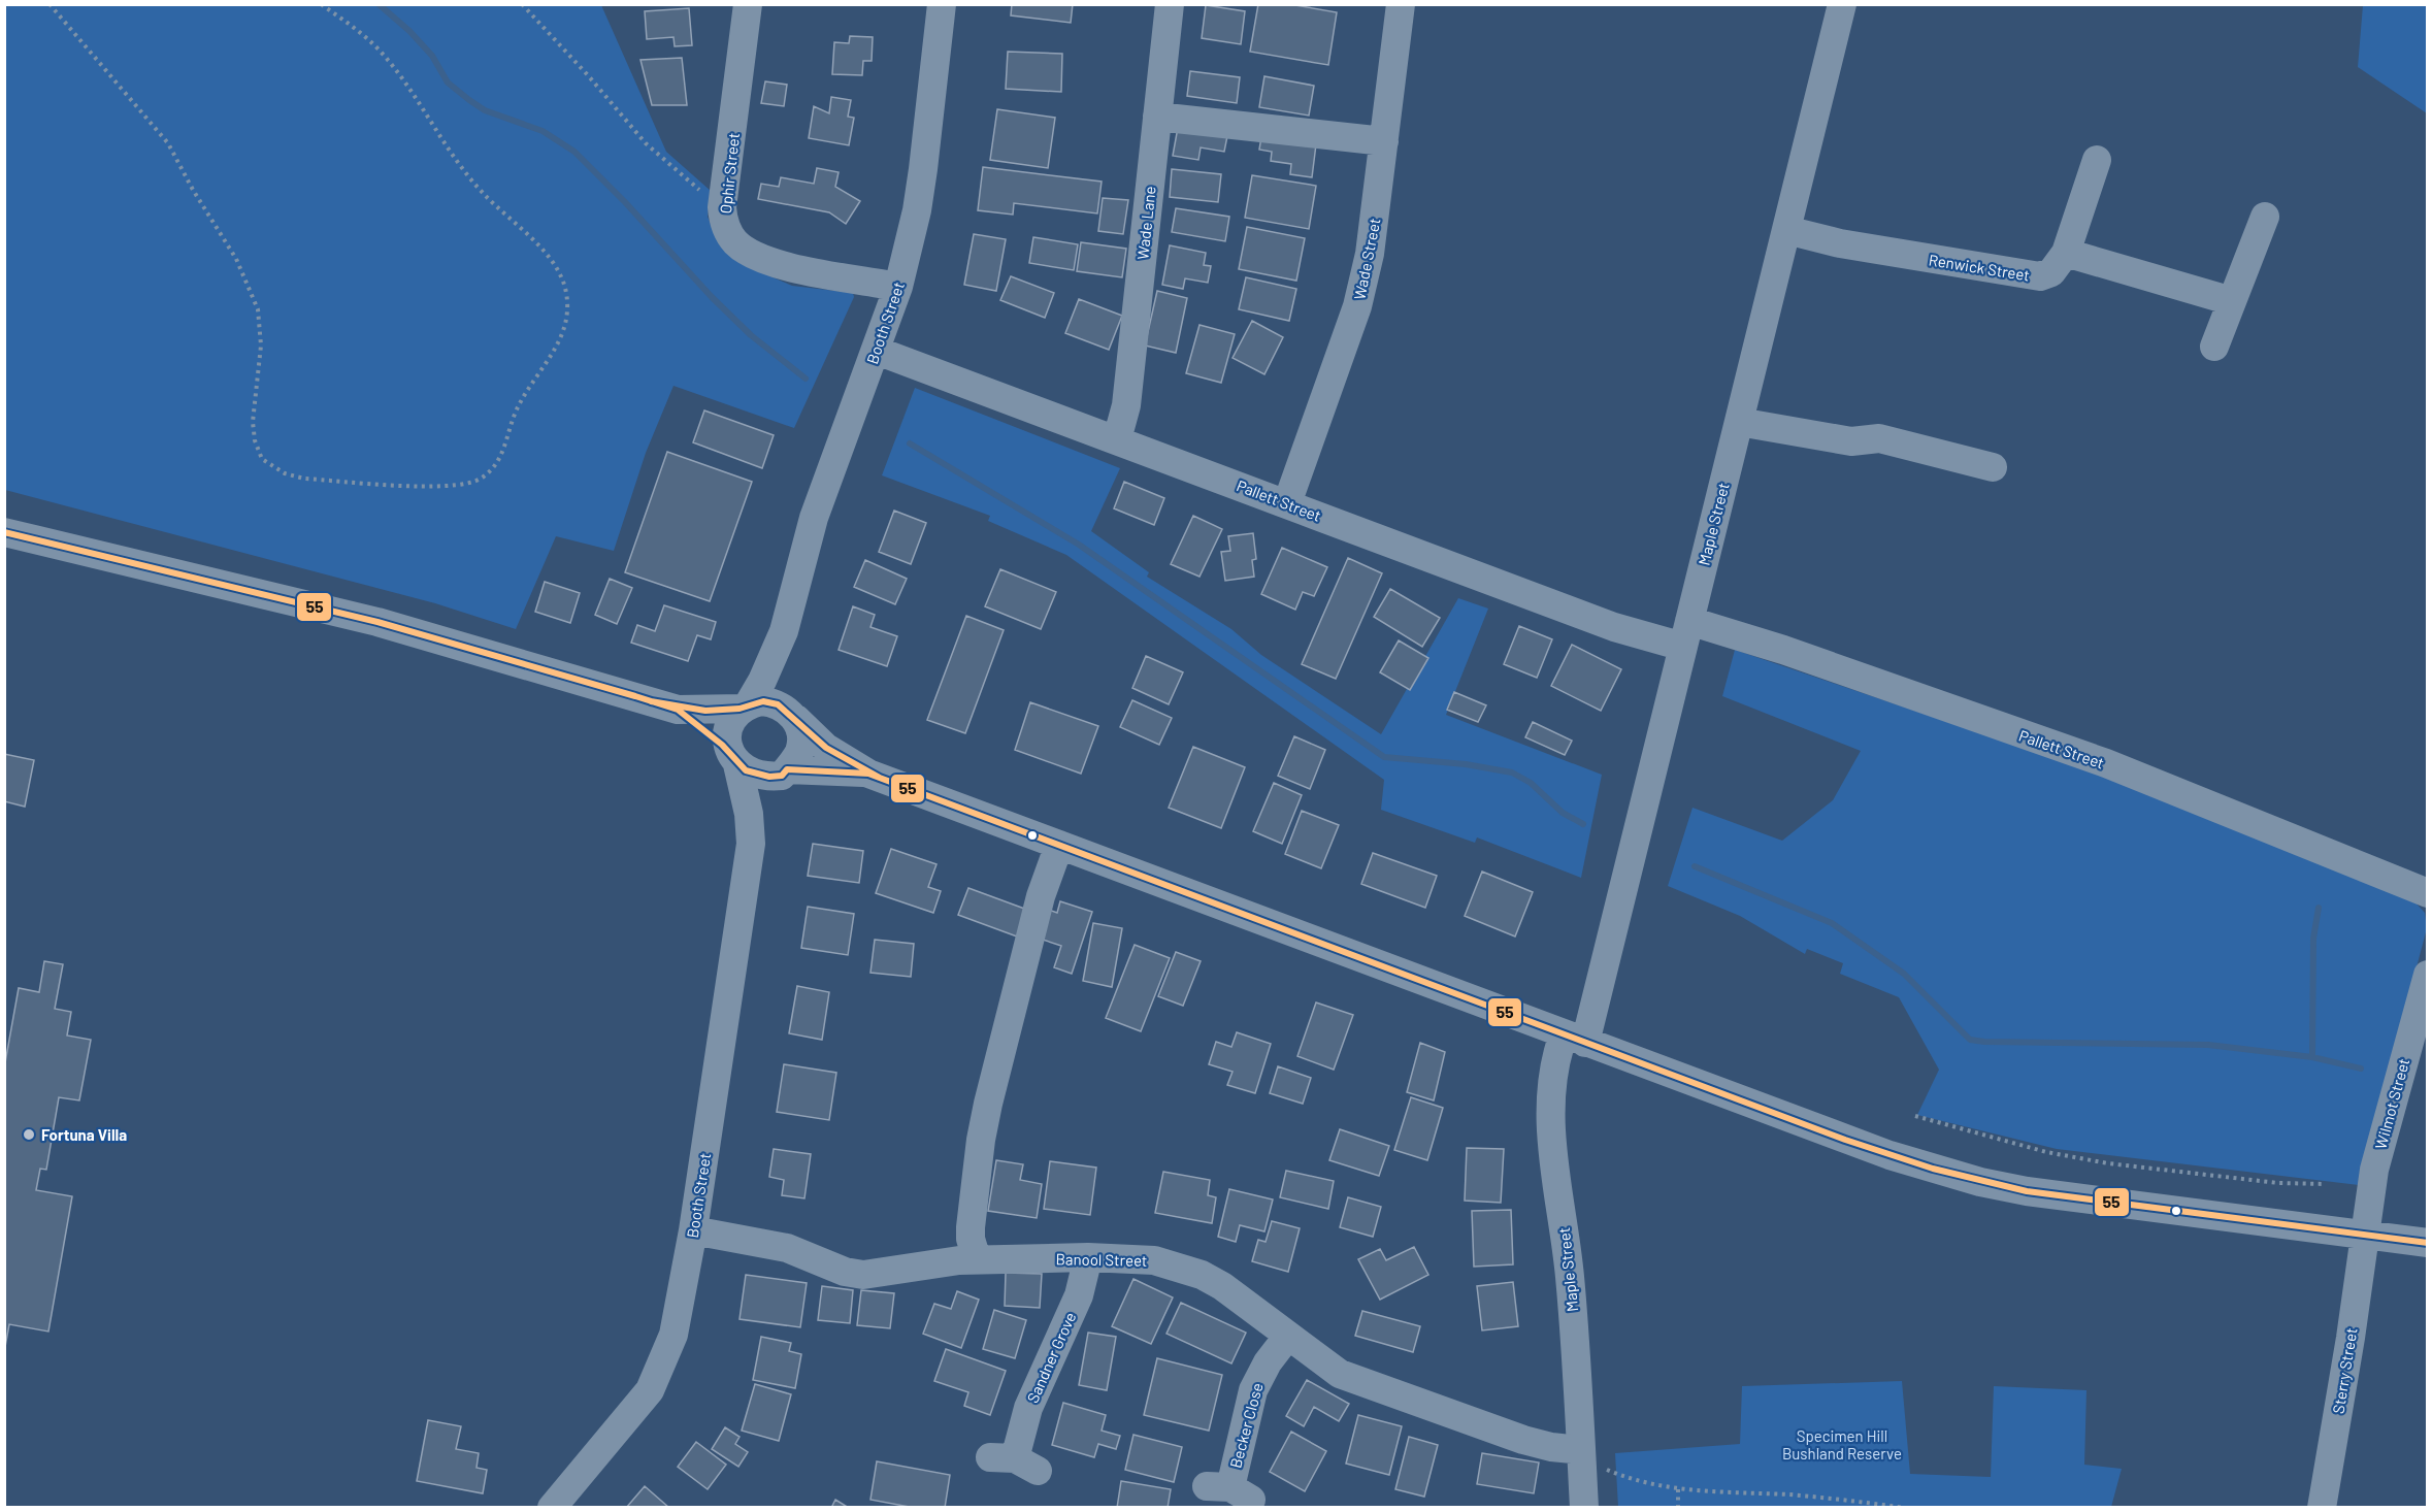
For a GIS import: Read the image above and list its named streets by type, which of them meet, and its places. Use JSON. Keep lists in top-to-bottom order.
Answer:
{
  "streets": {
    "street": [
      "Ophir Street",
      "Wade Lane",
      "Wade Street",
      "Renwick Street",
      "Booth Street",
      "Pallett Street",
      "Maple Street",
      "Wilmot Street",
      "Banool Street",
      "Sandner Grove",
      "Sterry Street",
      "Becker Close"
    ]
  },
  "crossings": [
    ["Ophir Street", "Booth Street"],
    ["Wade Lane", "Pallett Street"],
    ["Wade Street", "Pallett Street"],
    ["Renwick Street", "Maple Street"],
    ["Booth Street", "Pallett Street"],
    ["Booth Street", "Banool Street"],
    ["Pallett Street", "Maple Street"],
    ["Maple Street", "Banool Street"],
    ["Wilmot Street", "Sterry Street"],
    ["Banool Street", "Sandner Grove"],
    ["Banool Street", "Becker Close"]
  ],
  "parks": ["Specimen Hill Bushland Reserve"],
  "places": ["Fortuna Villa"],
  "lines": ["transit line 55"]
}
